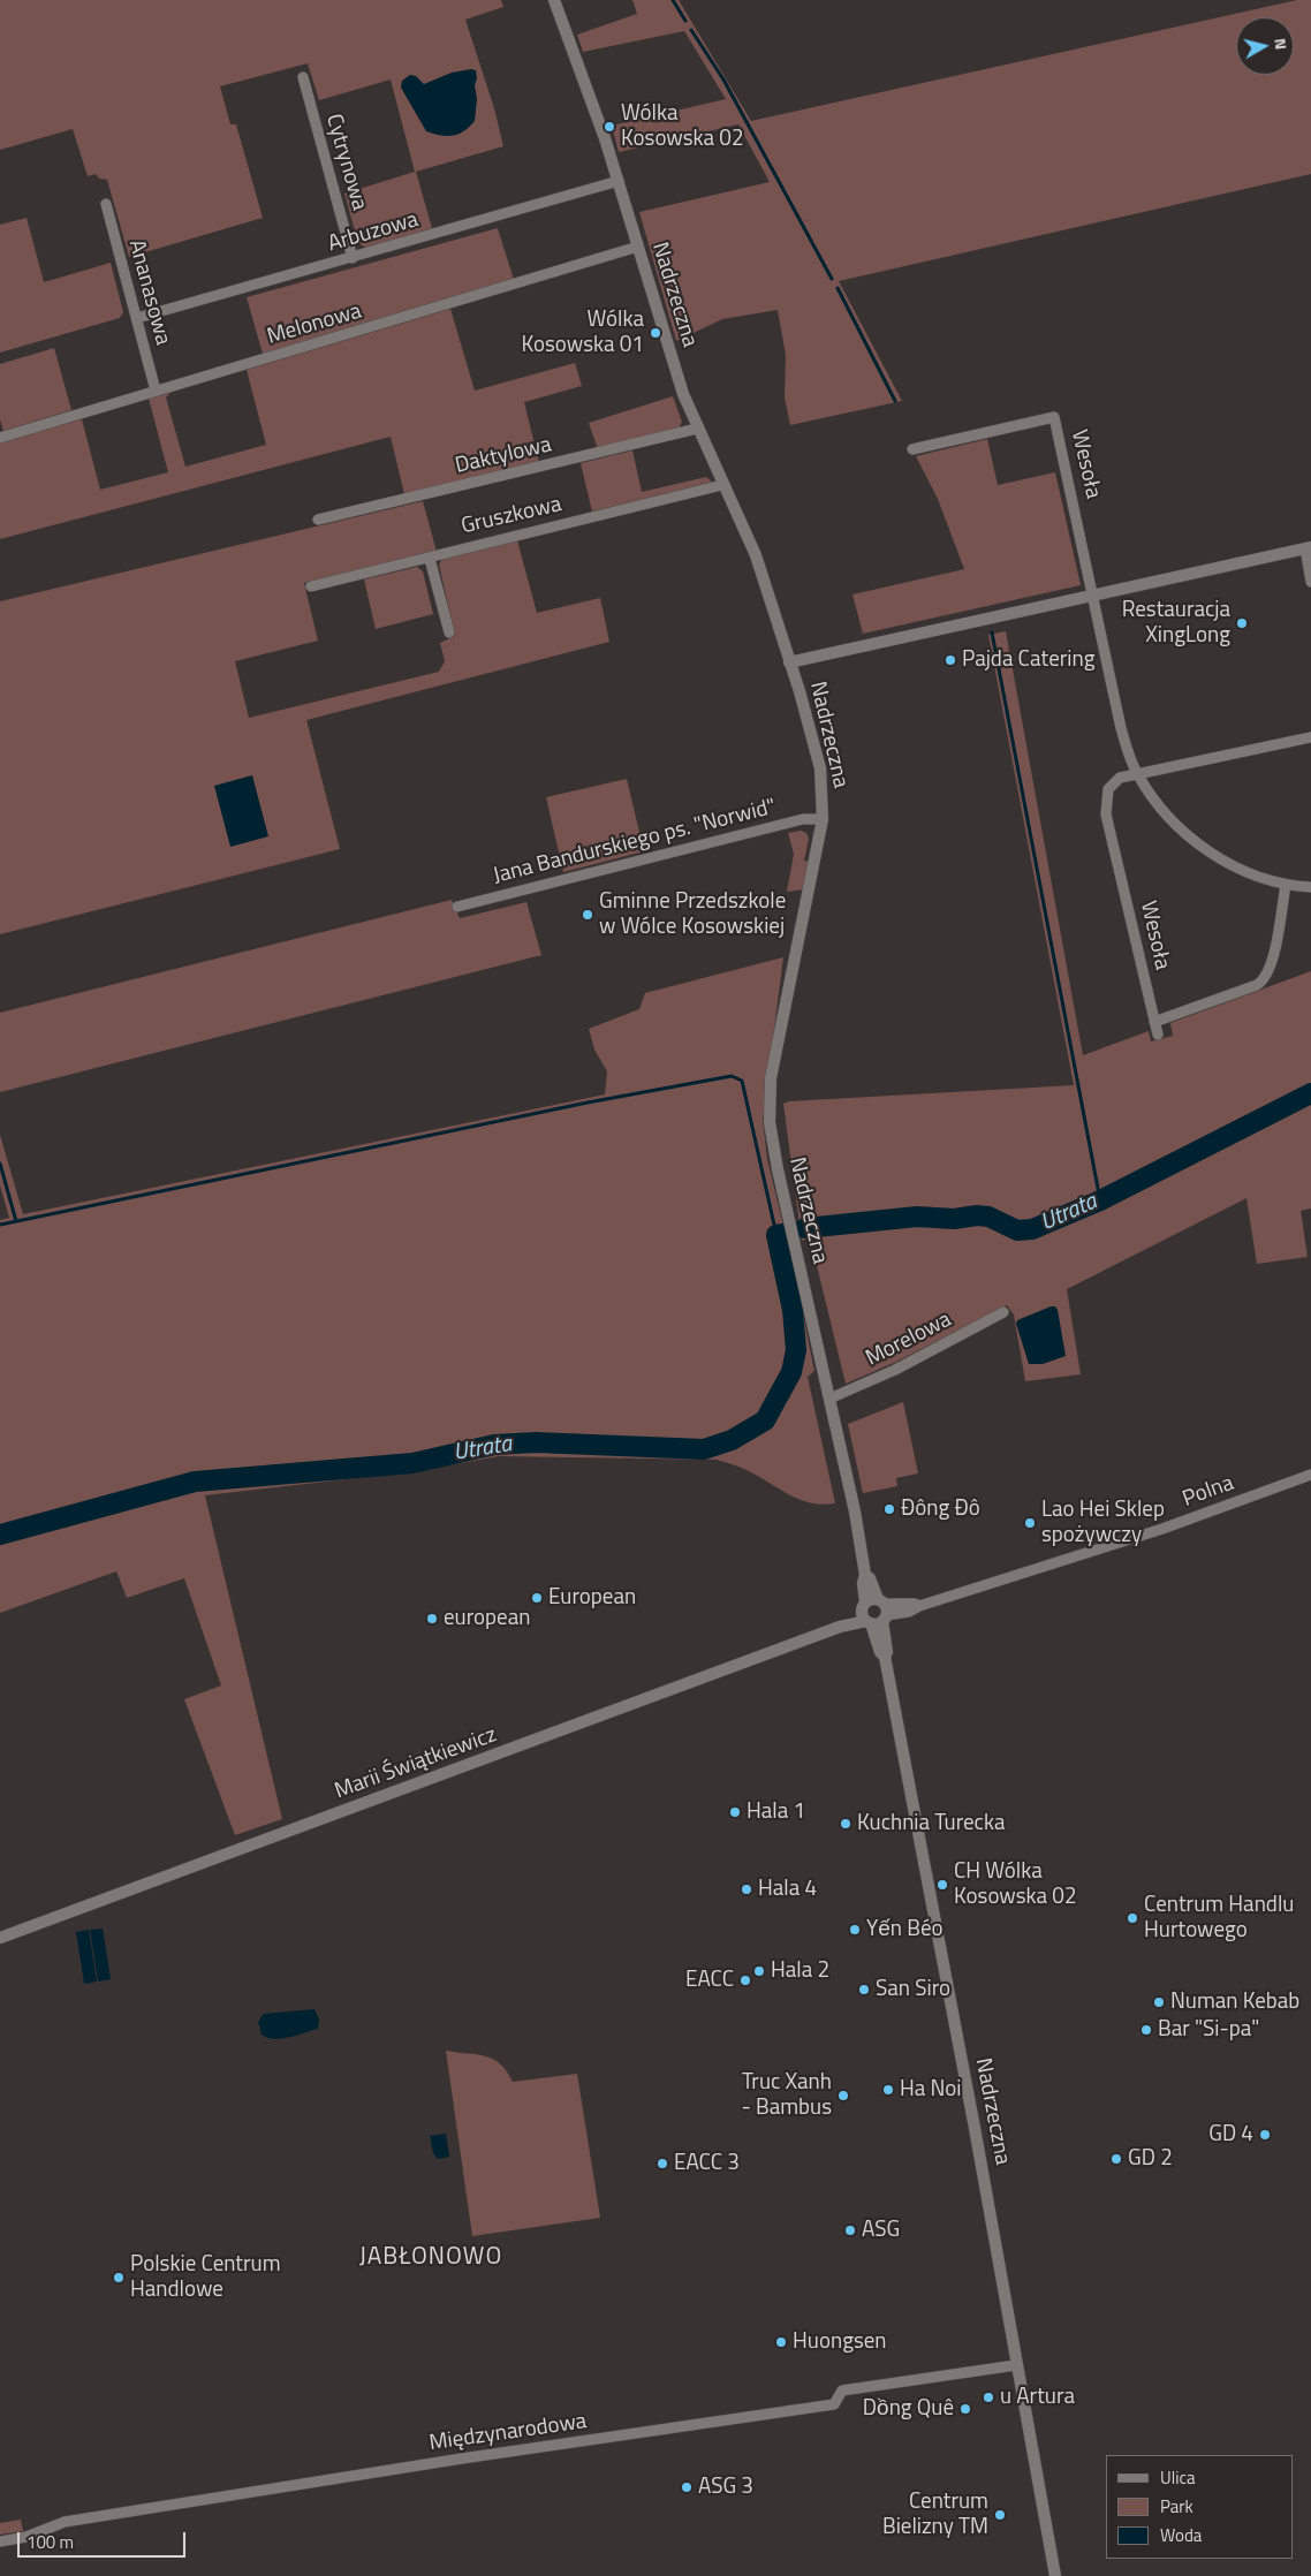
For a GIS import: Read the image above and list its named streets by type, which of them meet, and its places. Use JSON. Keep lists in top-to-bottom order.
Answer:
{
  "streets": {
    "street": [
      "Cytrynowa",
      "Arbuzowa",
      "Ananasowa",
      "Nadrzeczna",
      "Melonowa",
      "Daktylowa",
      "Wesoła",
      "Gruszkowa",
      "Jana Bandurskiego ps. \"Norwid\"",
      "Morelowa",
      "Polna",
      "Marii Świątkiewicz",
      "Międzynarodowa"
    ]
  },
  "crossings": [
    ["Cytrynowa", "Arbuzowa"],
    ["Arbuzowa", "Ananasowa"],
    ["Arbuzowa", "Nadrzeczna"],
    ["Ananasowa", "Melonowa"],
    ["Nadrzeczna", "Melonowa"],
    ["Nadrzeczna", "Daktylowa"],
    ["Nadrzeczna", "Gruszkowa"],
    ["Nadrzeczna", "Jana Bandurskiego ps. \"Norwid\""],
    ["Nadrzeczna", "Morelowa"],
    ["Nadrzeczna", "Polna"],
    ["Nadrzeczna", "Marii Świątkiewicz"],
    ["Nadrzeczna", "Międzynarodowa"],
    ["Polna", "Marii Świątkiewicz"]
  ],
  "districts": ["JABŁONOWO"],
  "water": ["Utrata"],
  "places": [
    "Wólka Kosowska 02",
    "Wólka Kosowska 01",
    "Restauracja XingLong",
    "Pajda Catering",
    "Gminne Przedszkole w Wólce Kosowskiej",
    "Đông Đô",
    "Lao Hei Sklep spożywczy",
    "European",
    "european",
    "Hala 1",
    "Kuchnia Turecka",
    "CH Wólka Kosowska 02",
    "Hala 4",
    "Centrum Handlu Hurtowego",
    "Yến Béo",
    "Hala 2",
    "EACC",
    "San Siro",
    "Numan Kebab",
    "Bar \"Si-pa\"",
    "Ha Noi",
    "Truc Xanh - Bambus",
    "GD 4",
    "GD 2",
    "EACC 3",
    "ASG",
    "Polskie Centrum Handlowe",
    "Huongsen",
    "u Artura",
    "Dồng Quê",
    "ASG 3",
    "Centrum Bielizny TM"
  ],
  "legend": ["Ulica", "Park", "Woda"],
  "scale_bar": "100 m",
  "north": "right"
}
